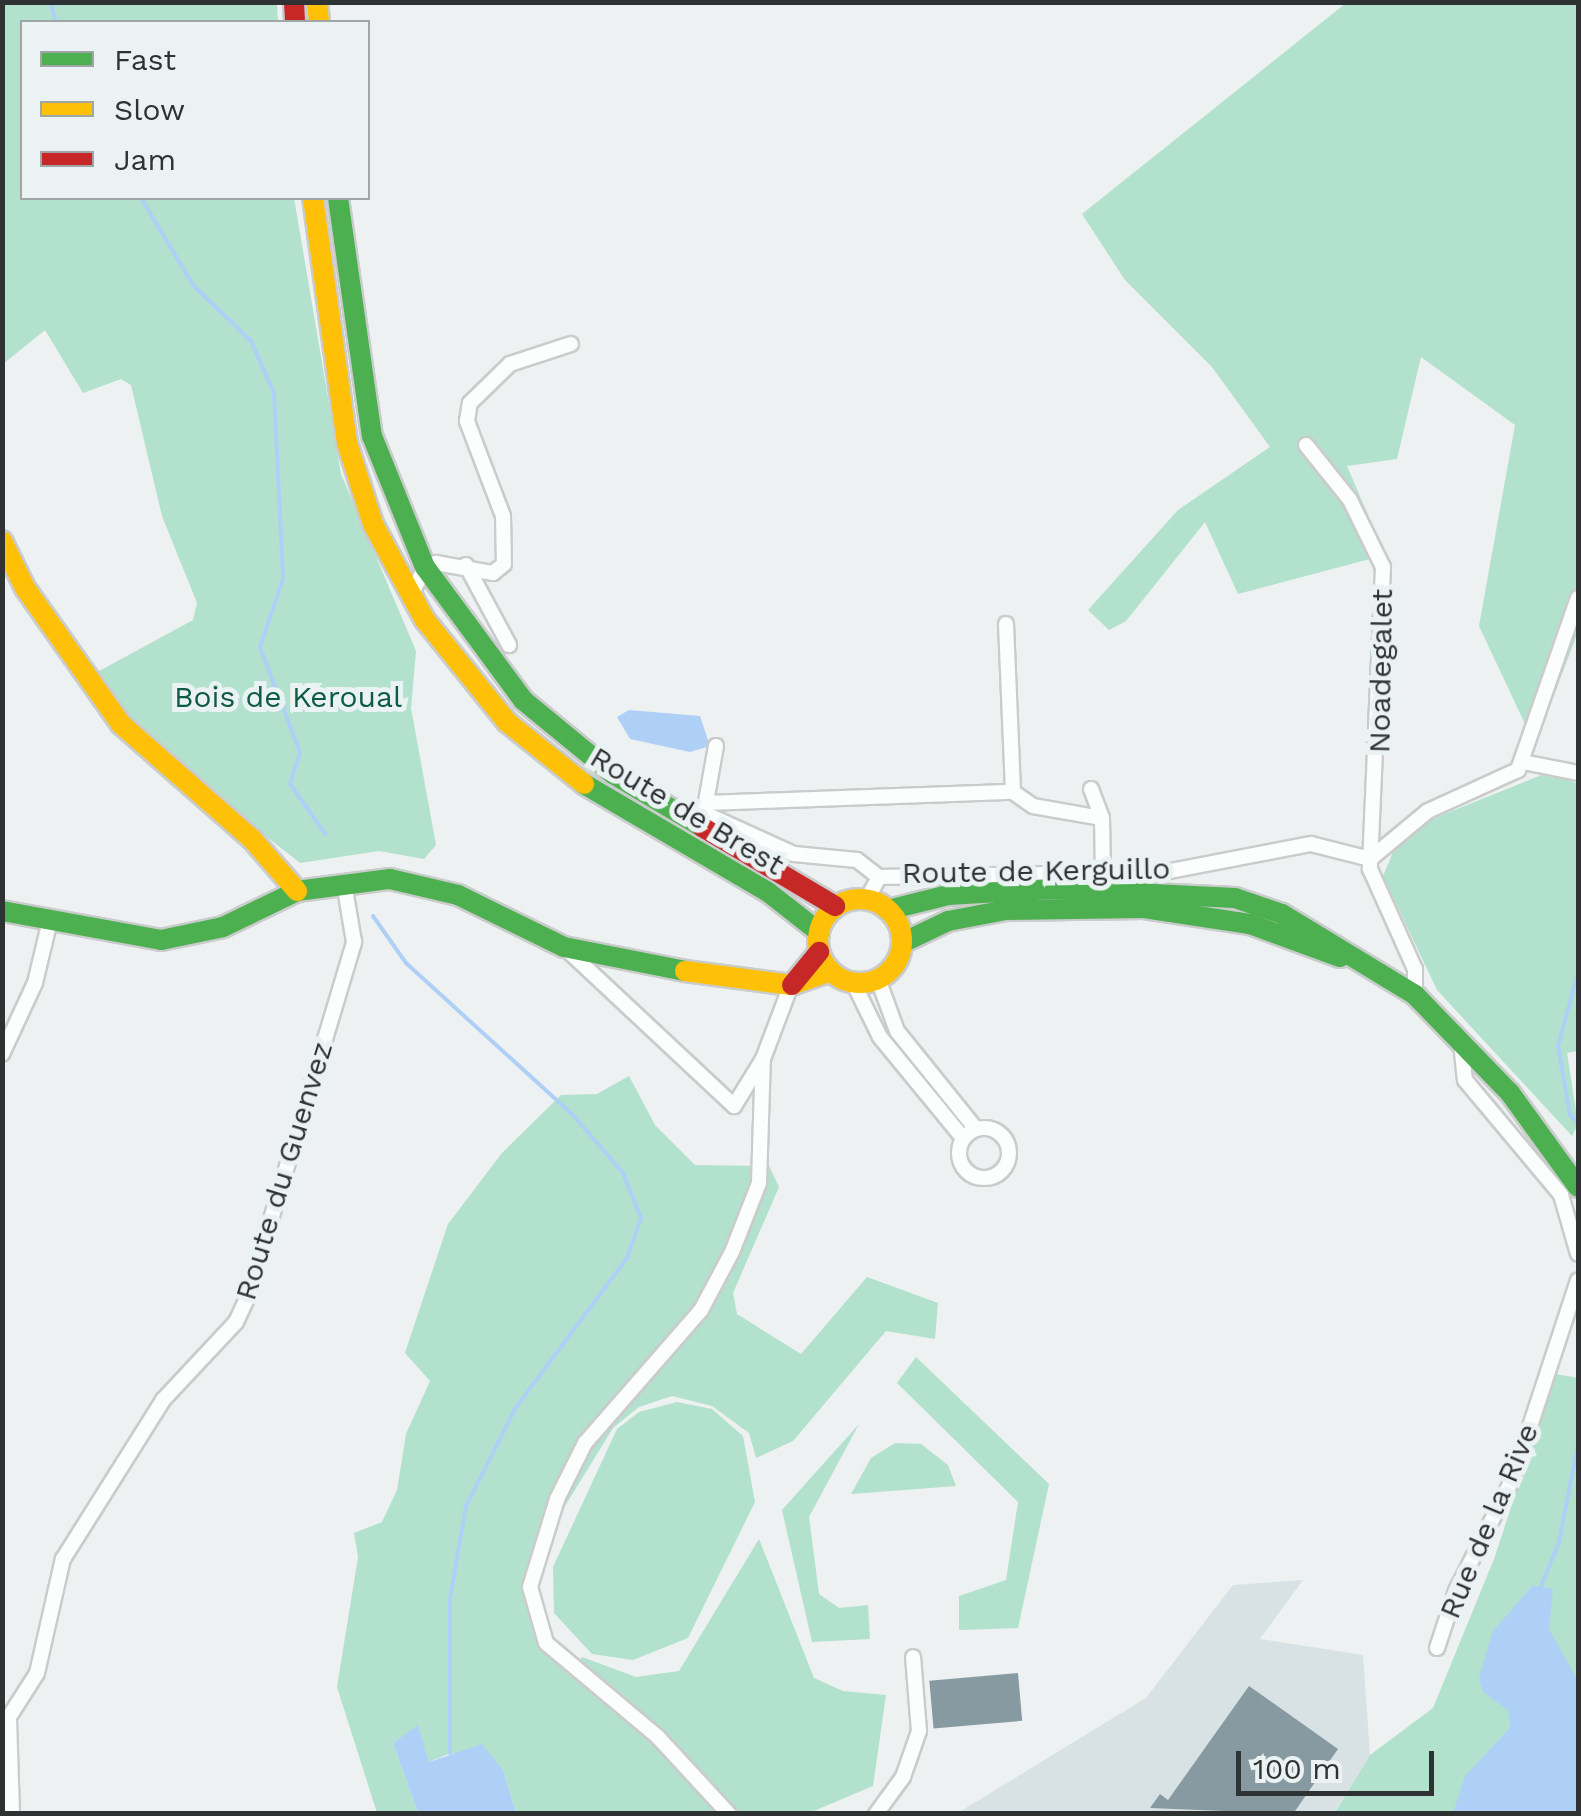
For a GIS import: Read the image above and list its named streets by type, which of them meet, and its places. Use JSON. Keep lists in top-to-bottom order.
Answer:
{
  "streets": {
    "main road": ["Route de Brest"],
    "street": [
      "Noadegalet",
      "Route de Kerguillo",
      "Route du Guenvez",
      "Rue de la Rive"
    ]
  },
  "crossings": [
    ["Noadegalet", "Route de Kerguillo"]
  ],
  "parks": ["Bois de Keroual"],
  "legend": ["Fast", "Slow", "Jam"],
  "scale_bar": "100 m"
}
